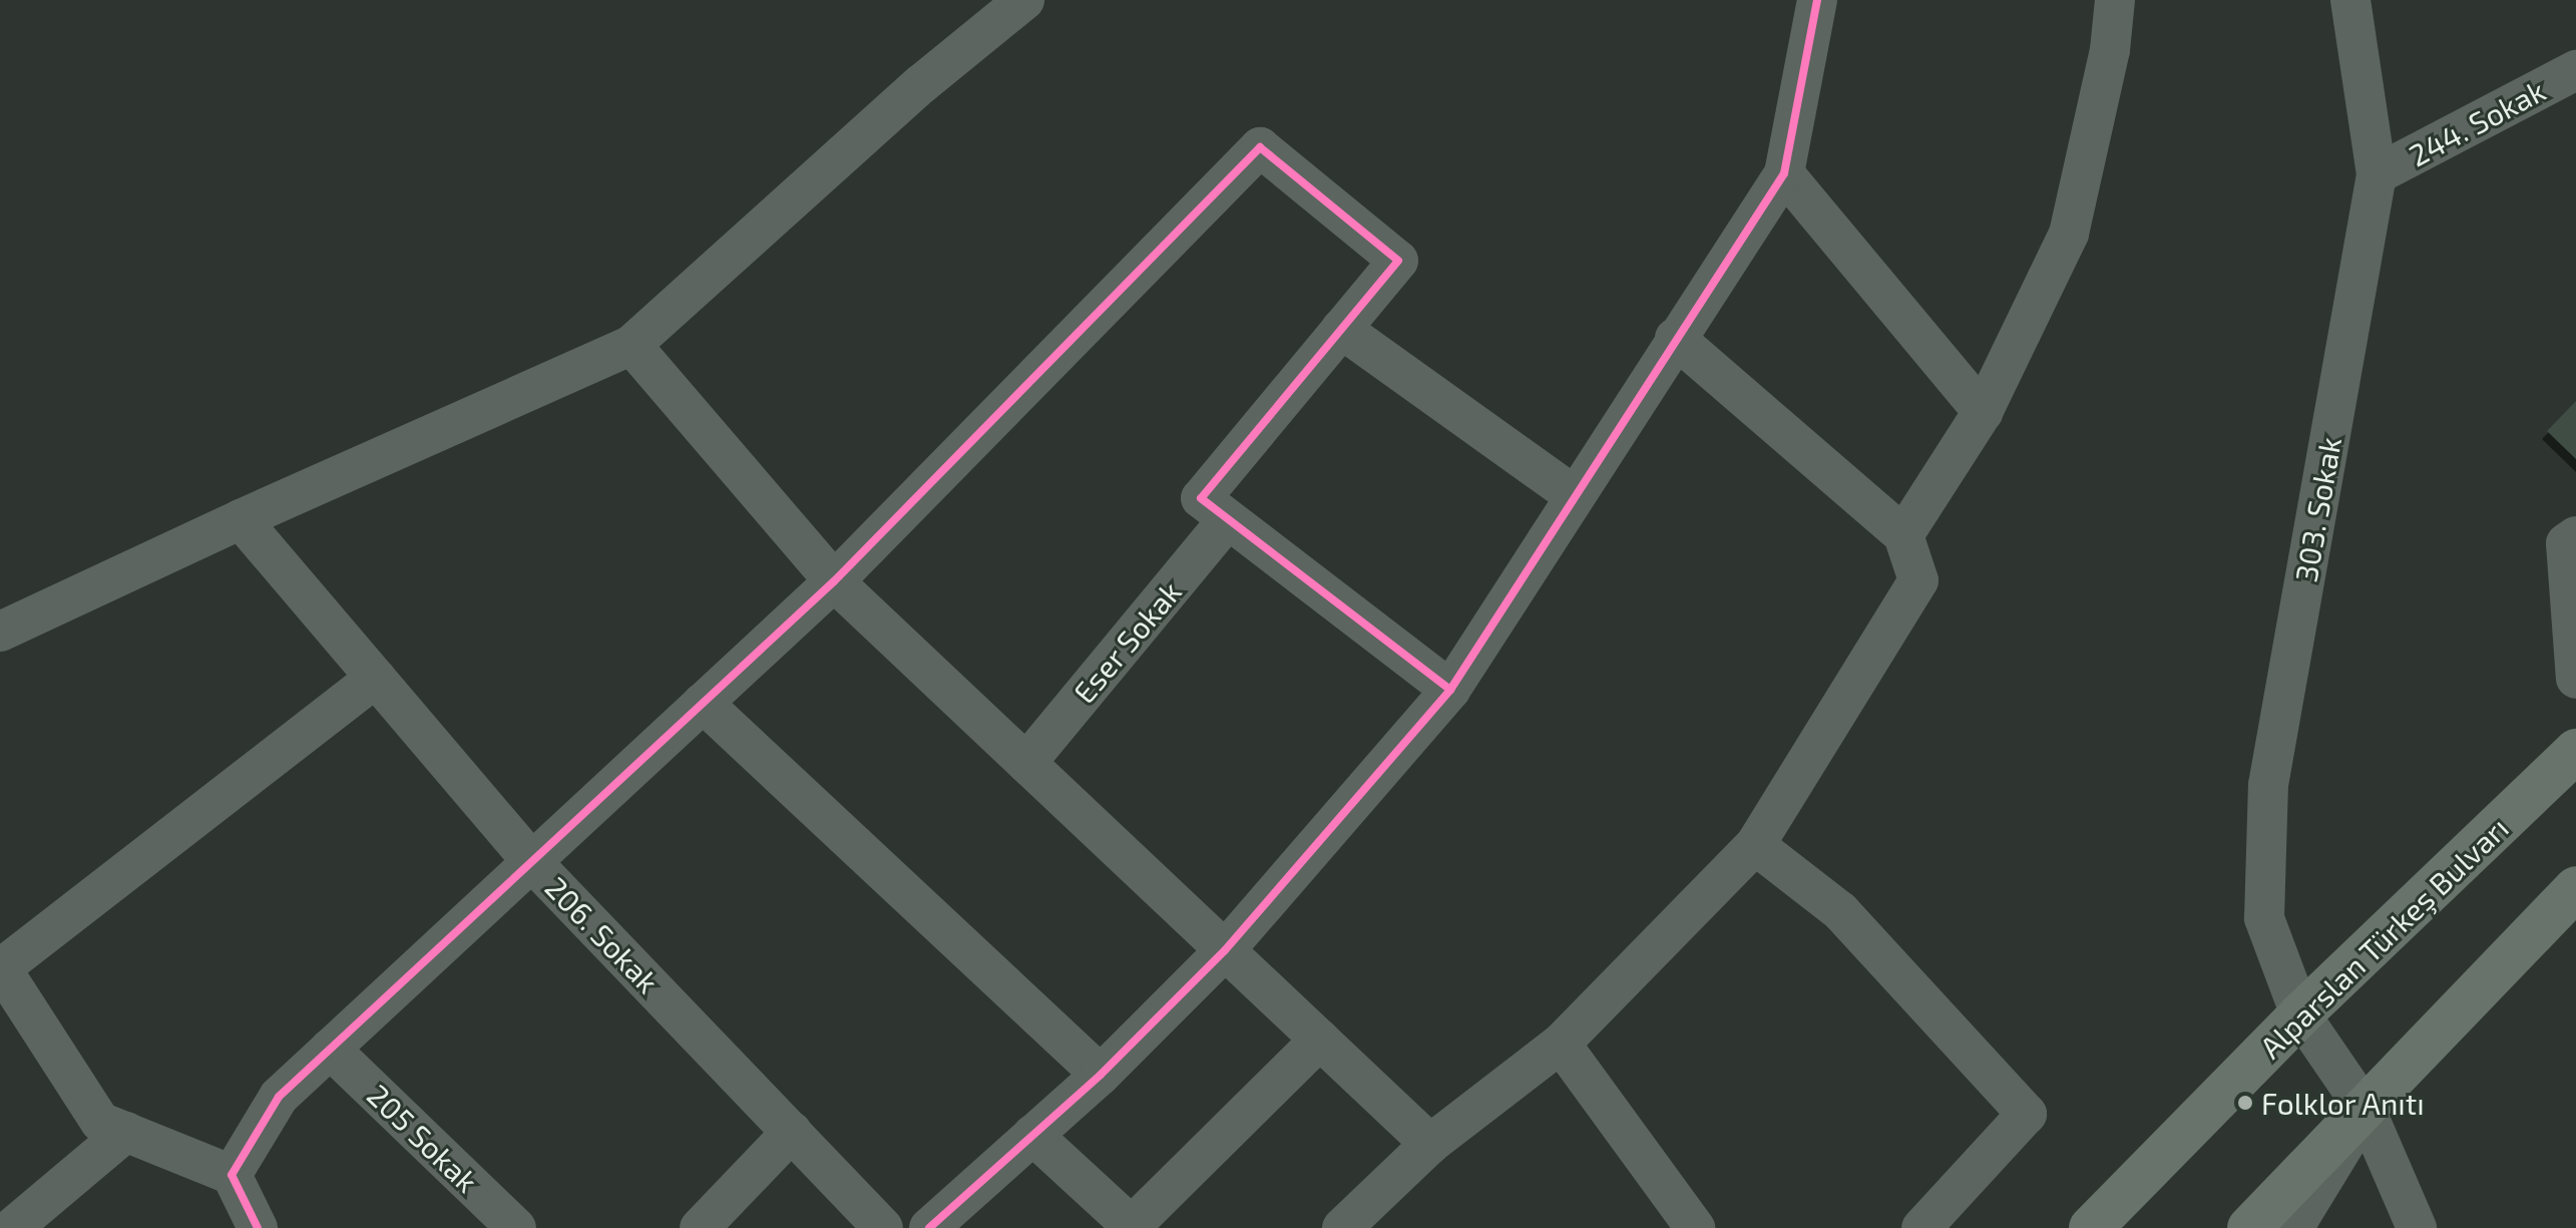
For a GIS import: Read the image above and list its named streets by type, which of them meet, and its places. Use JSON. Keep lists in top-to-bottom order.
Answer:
{
  "streets": {
    "highway": ["Alparslan Türkeş Bulvarı"],
    "street": [
      "244. Sokak",
      "303. Sokak",
      "Eser Sokak",
      "206. Sokak",
      "205 Sokak"
    ]
  },
  "crossings": [
    ["244. Sokak", "303. Sokak"],
    ["303. Sokak", "Alparslan Türkeş Bulvarı"]
  ],
  "places": ["Folklor Anıtı"]
}
